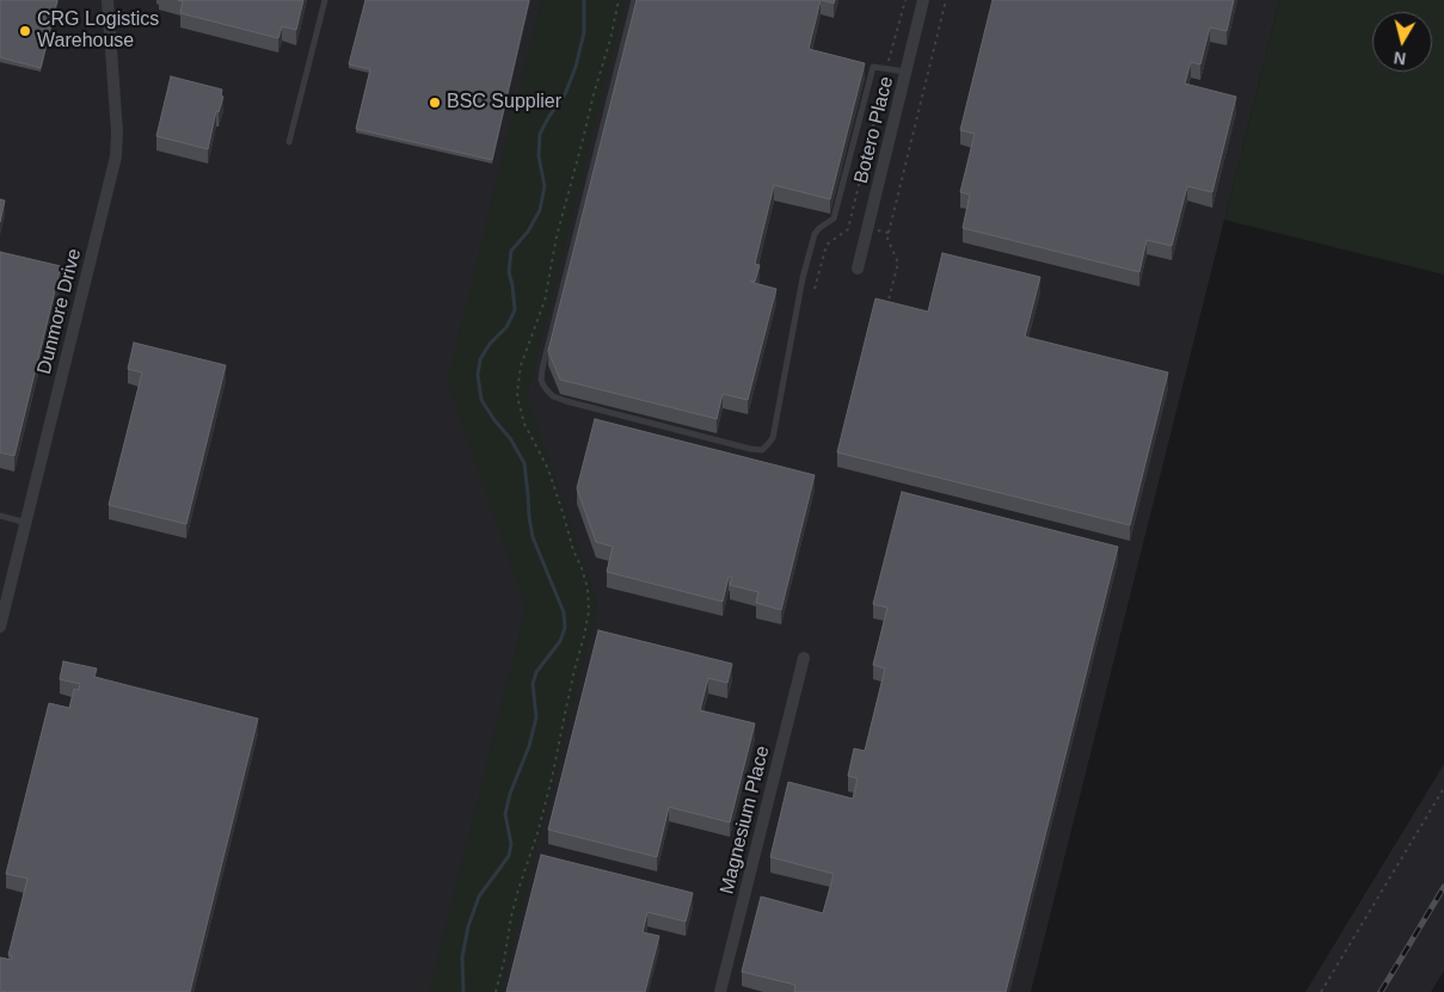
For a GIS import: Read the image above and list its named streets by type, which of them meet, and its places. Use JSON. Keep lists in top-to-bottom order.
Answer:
{
  "streets": {
    "street": ["Botero Place", "Dunmore Drive", "Magnesium Place"]
  },
  "places": ["CRG Logistics Warehouse", "BSC Supplier"],
  "north": "bottom"
}
